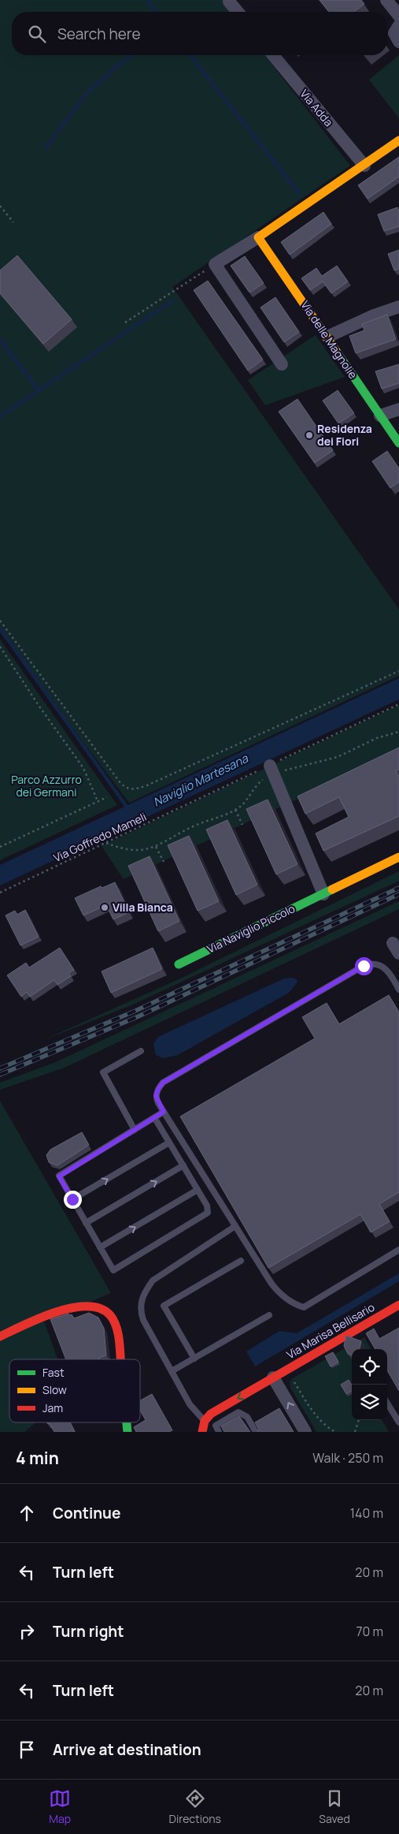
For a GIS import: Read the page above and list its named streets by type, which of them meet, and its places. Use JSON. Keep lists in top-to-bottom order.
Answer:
{
  "streets": {
    "street": [
      "Via Adda",
      "Via delle Magnolie",
      "Via Naviglio Piccolo",
      "Via Marisa Bellisario"
    ],
    "path": ["Via Goffredo Mameli"]
  },
  "one_way": ["Via Marisa Bellisario"],
  "water": ["Naviglio Martesana"],
  "parks": ["Parco Azzurro dei Germani"],
  "places": ["Residenza dei Fiori", "Villa Bianca"],
  "legend": ["Fast", "Slow", "Jam"],
  "page": {
    "search": "Search here",
    "heading": ["4 min", "Walk · 250 m"],
    "list": [
      ["Continue", "140 m"],
      ["Turn left", "20 m"],
      ["Turn right", "70 m"],
      ["Turn left", "20 m"],
      "Arrive at destination"
    ],
    "nav": ["Map", "Directions", "Saved"]
  }
}
